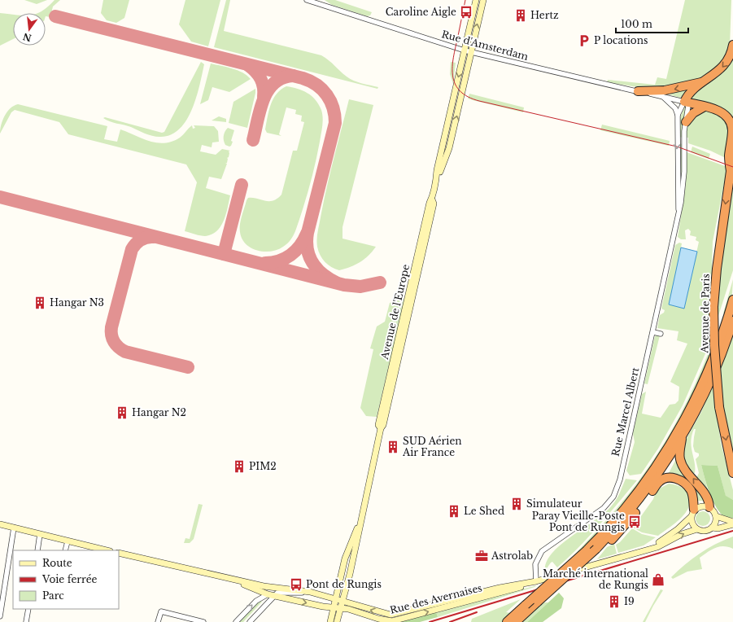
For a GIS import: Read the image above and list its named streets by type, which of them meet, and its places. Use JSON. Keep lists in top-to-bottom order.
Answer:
{
  "streets": {
    "highway": ["Avenue de Paris"],
    "main road": ["Avenue de l'Europe", "Rue des Avernaises"],
    "street": ["Rue d'Amsterdam", "Rue Marcel Albert"]
  },
  "crossings": [
    ["Rue d'Amsterdam", "Avenue de l'Europe"],
    ["Rue d'Amsterdam", "Rue Marcel Albert"],
    ["Rue Marcel Albert", "Rue des Avernaises"]
  ],
  "places": {
    "bus stop": ["Caroline Aigle", "Paray Vieille-Poste Pont de Rungis", "Pont de Rungis"],
    "building": [
      "Hertz",
      "Hangar N3",
      "Hangar N2",
      "SUD Aérien Air France",
      "PIM2",
      "Simulateur",
      "Le Shed",
      "I9"
    ],
    "parking": ["P locations"],
    "office": ["Astrolab"],
    "shop": ["Marché international de Rungis"]
  },
  "legend": ["Route", "Voie ferrée", "Parc"],
  "scale_bar": "100 m",
  "north": "bottom"
}
